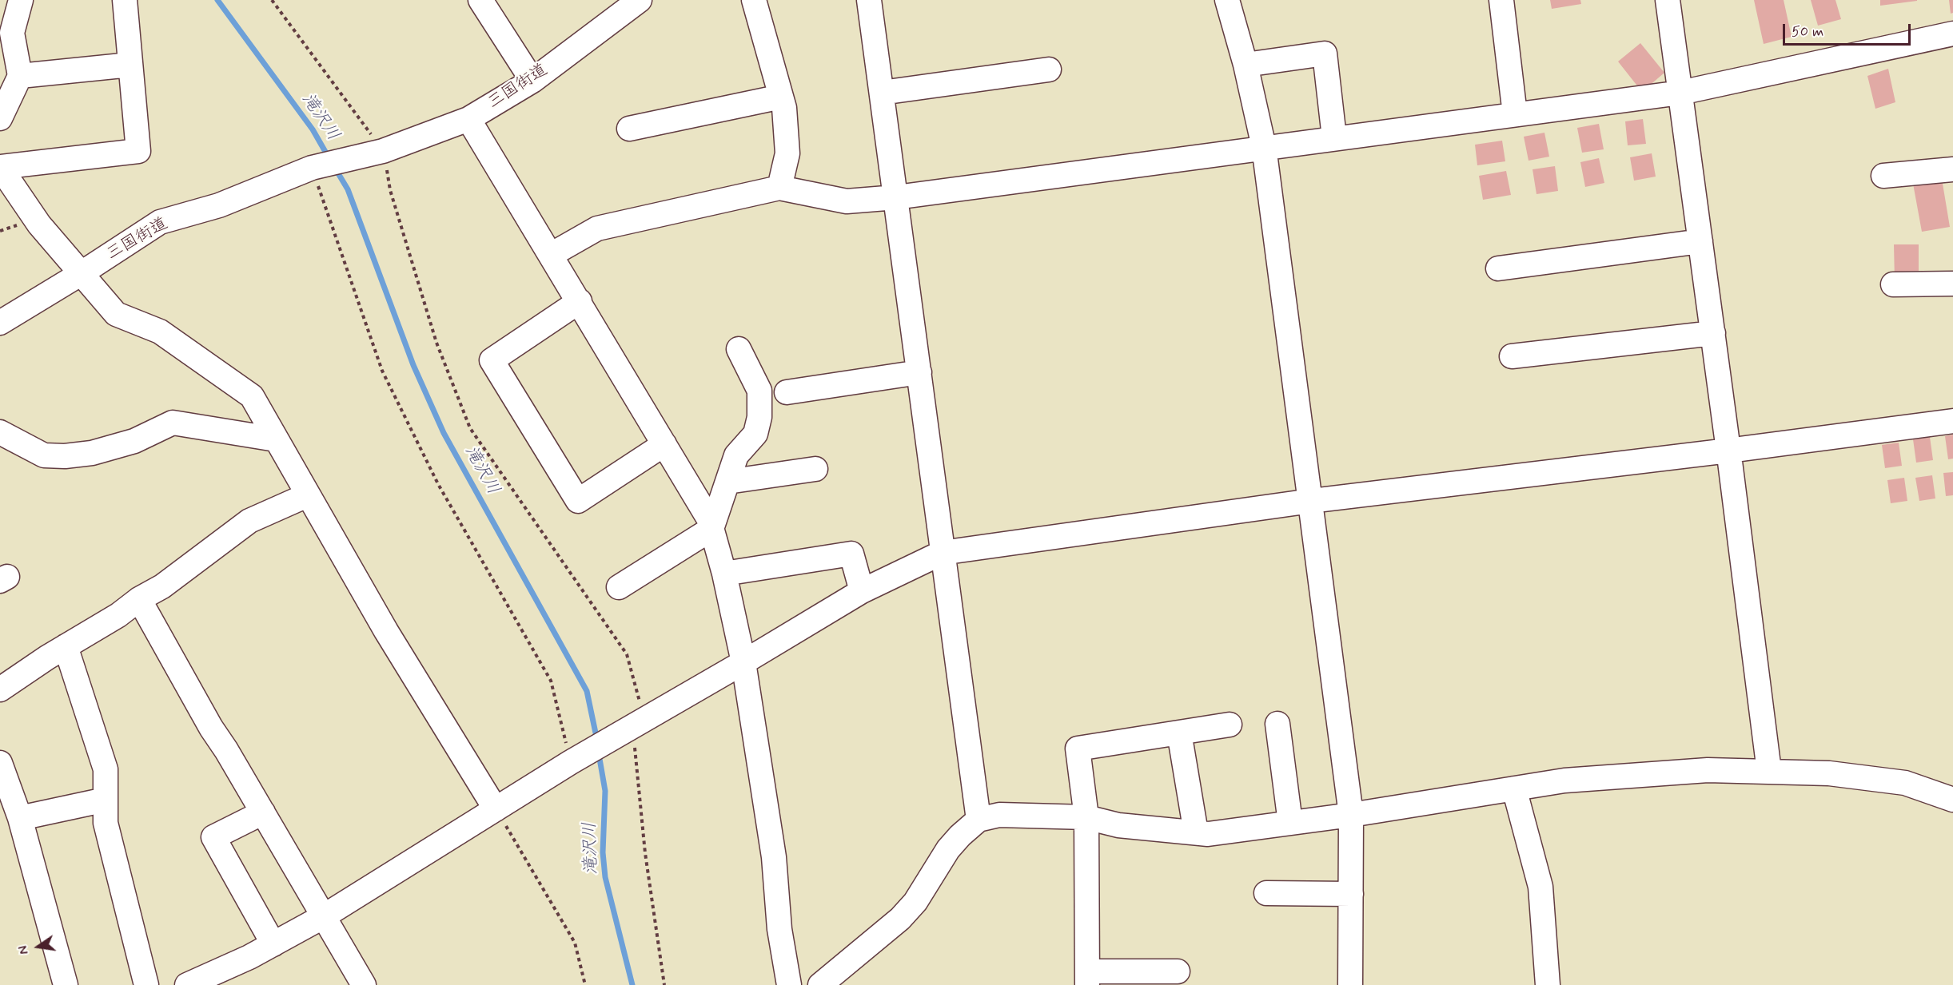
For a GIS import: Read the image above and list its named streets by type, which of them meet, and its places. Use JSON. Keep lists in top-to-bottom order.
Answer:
{
  "streets": {
    "street": ["三国街道"]
  },
  "water": ["滝沢川"],
  "scale_bar": "50 m",
  "north": "left"
}
